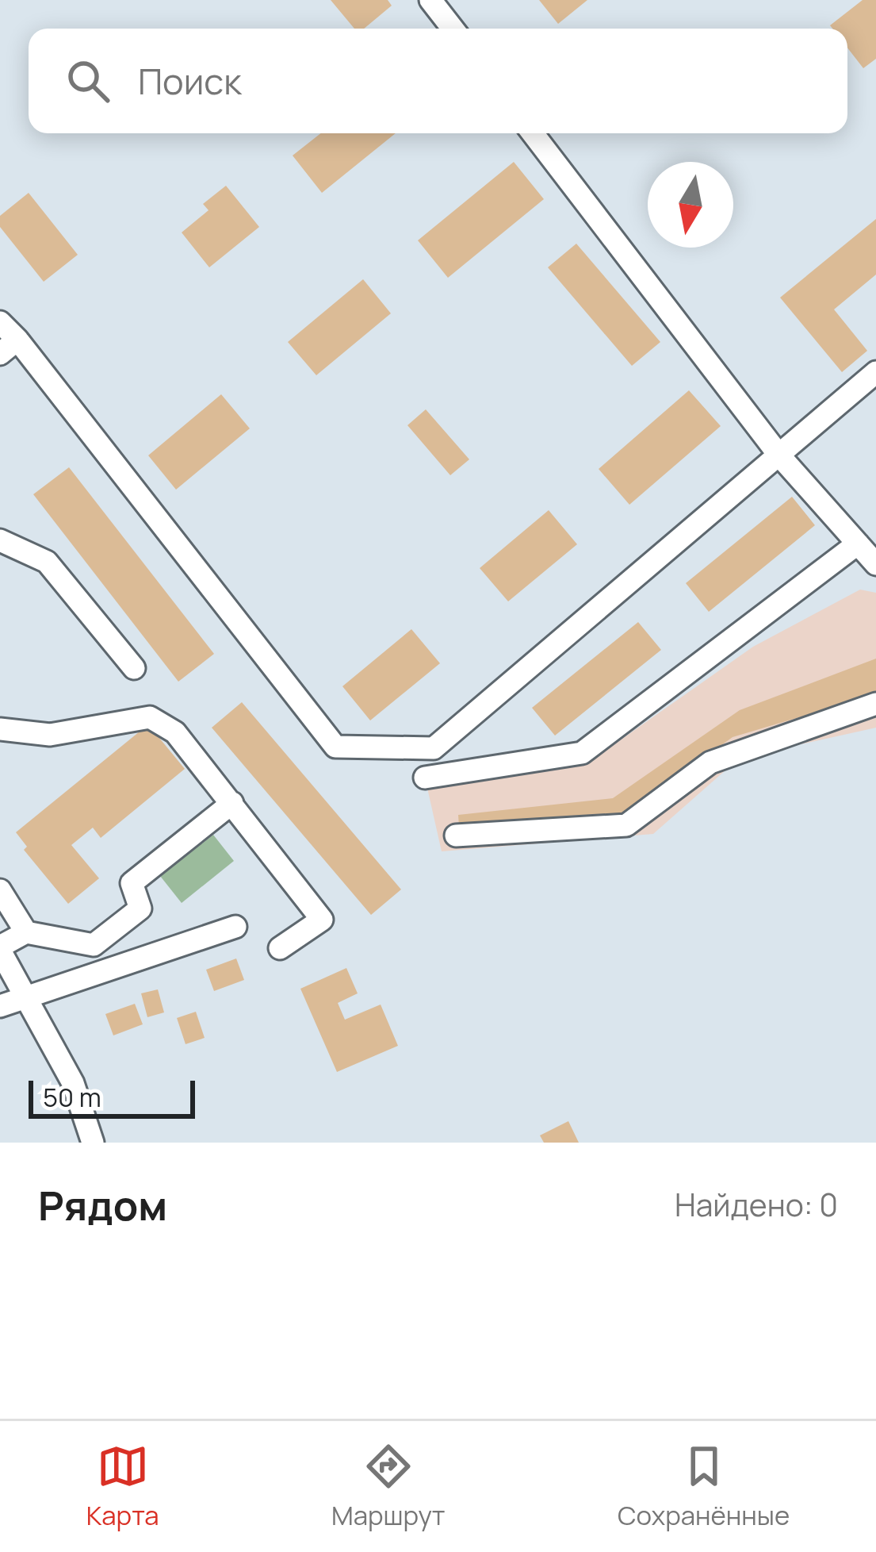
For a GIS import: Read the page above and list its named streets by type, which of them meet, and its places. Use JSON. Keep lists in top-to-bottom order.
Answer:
{
  "scale_bar": "50 m",
  "north": "bottom",
  "page": {
    "search": "Поиск",
    "scale": "50 m",
    "heading": ["Рядом", "Найдено: 0"],
    "nav": ["Карта", "Маршрут", "Сохранённые"]
  }
}
